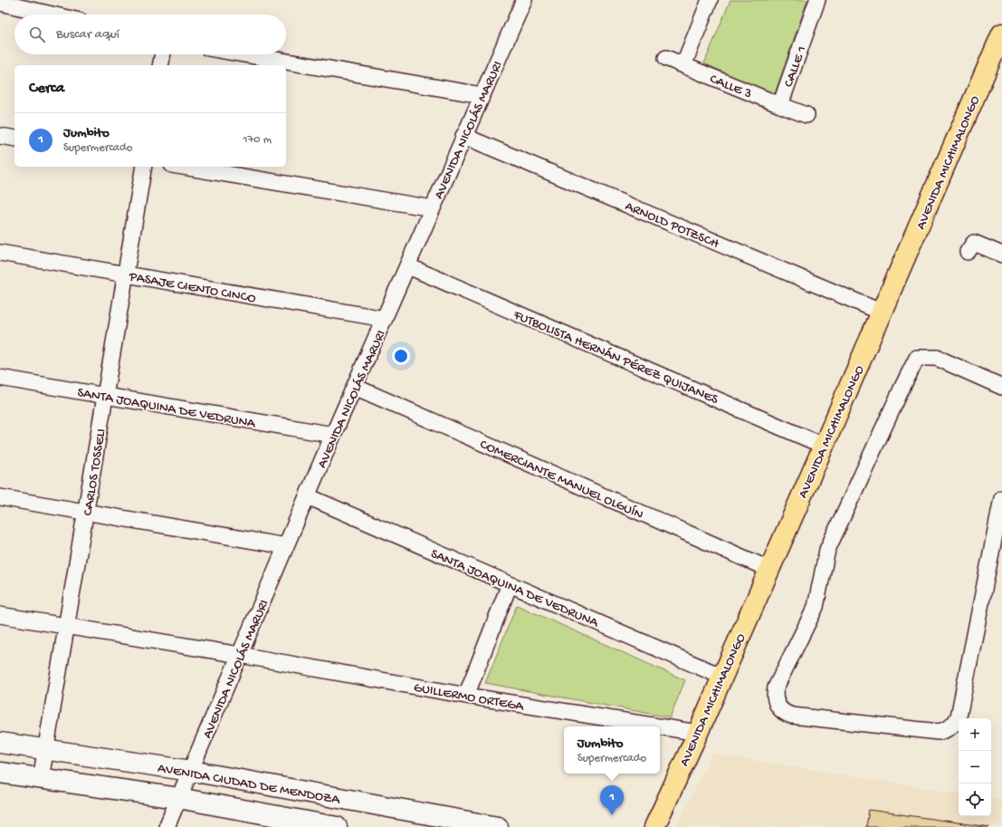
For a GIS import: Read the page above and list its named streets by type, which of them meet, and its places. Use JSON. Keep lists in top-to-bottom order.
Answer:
{
  "streets": {
    "main road": ["AVENIDA MICHIMALONGO"],
    "street": [
      "CALLE 1",
      "CALLE 3",
      "AVENIDA NICOLÁS MARURI",
      "ARNOLD POTZSCH",
      "PASAJE CIENTO CINCO",
      "FUTBOLISTA HERNÁN PÉREZ QUIJANES",
      "SANTA JOAQUINA DE VEDRUNA",
      "CARLOS TOSSELI",
      "COMERCIANTE MANUEL OLGUÍN",
      "GUILLERMO ORTEGA",
      "AVENIDA CIUDAD DE MENDOZA"
    ]
  },
  "crossings": [
    ["CALLE 1", "CALLE 3"],
    ["AVENIDA NICOLÁS MARURI", "ARNOLD POTZSCH"],
    ["AVENIDA NICOLÁS MARURI", "PASAJE CIENTO CINCO"],
    ["AVENIDA NICOLÁS MARURI", "FUTBOLISTA HERNÁN PÉREZ QUIJANES"],
    ["AVENIDA NICOLÁS MARURI", "SANTA JOAQUINA DE VEDRUNA"],
    ["AVENIDA NICOLÁS MARURI", "COMERCIANTE MANUEL OLGUÍN"],
    ["AVENIDA NICOLÁS MARURI", "GUILLERMO ORTEGA"],
    ["AVENIDA NICOLÁS MARURI", "AVENIDA CIUDAD DE MENDOZA"],
    ["AVENIDA MICHIMALONGO", "ARNOLD POTZSCH"],
    ["AVENIDA MICHIMALONGO", "FUTBOLISTA HERNÁN PÉREZ QUIJANES"],
    ["AVENIDA MICHIMALONGO", "SANTA JOAQUINA DE VEDRUNA"],
    ["AVENIDA MICHIMALONGO", "COMERCIANTE MANUEL OLGUÍN"],
    ["AVENIDA MICHIMALONGO", "GUILLERMO ORTEGA"],
    ["PASAJE CIENTO CINCO", "CARLOS TOSSELI"],
    ["SANTA JOAQUINA DE VEDRUNA", "CARLOS TOSSELI"],
    ["CARLOS TOSSELI", "GUILLERMO ORTEGA"],
    ["CARLOS TOSSELI", "AVENIDA CIUDAD DE MENDOZA"]
  ],
  "page": {
    "search": "Buscar aquí",
    "heading": "Cerca",
    "list": [
      {
        "mark": "1",
        "name": "Jumbito",
        "note": "Supermercado",
        "value": "170 m"
      }
    ],
    "map_buttons": ["+", "−"],
    "popup": ["Jumbito", "Supermercado"],
    "pins": "1"
  }
}
